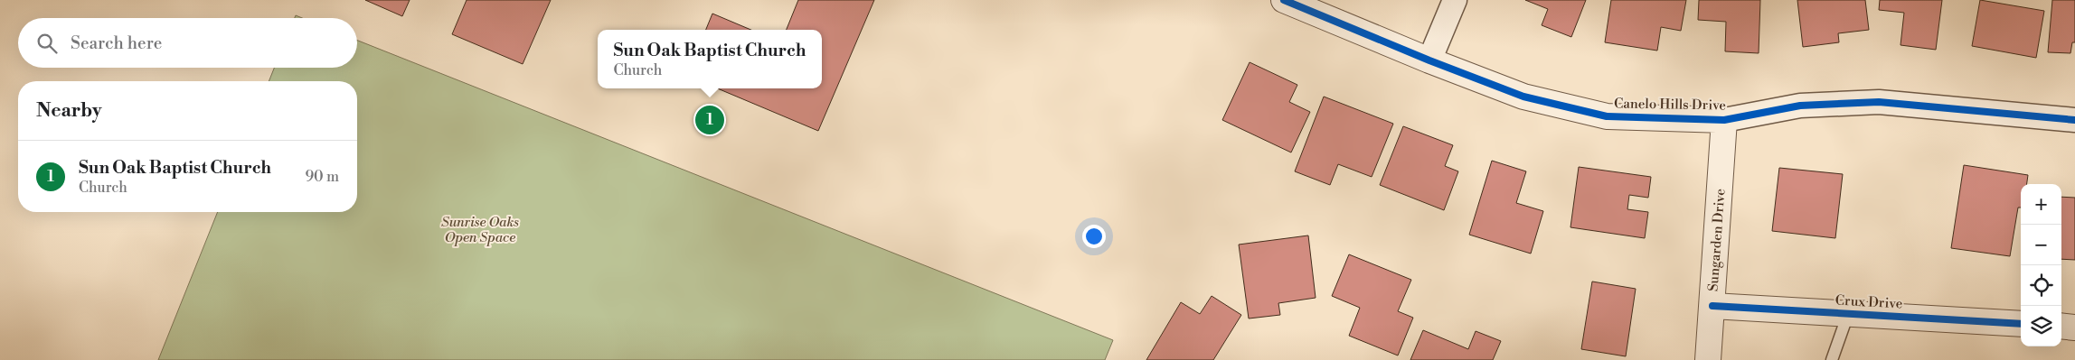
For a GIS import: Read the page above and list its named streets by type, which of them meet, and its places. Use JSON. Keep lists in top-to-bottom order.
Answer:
{
  "streets": {
    "street": ["Canelo Hills Drive", "Sungarden Drive", "Crux Drive"]
  },
  "crossings": [
    ["Canelo Hills Drive", "Sungarden Drive"],
    ["Sungarden Drive", "Crux Drive"]
  ],
  "parks": ["Sunrise Oaks Open Space"],
  "page": {
    "search": "Search here",
    "popup": ["Sun Oak Baptist Church", "Church"],
    "heading": "Nearby",
    "pins": "1",
    "list": [
      {
        "mark": "1",
        "name": "Sun Oak Baptist Church",
        "note": "Church",
        "value": "90 m"
      }
    ],
    "map_buttons": ["+", "−"]
  }
}
